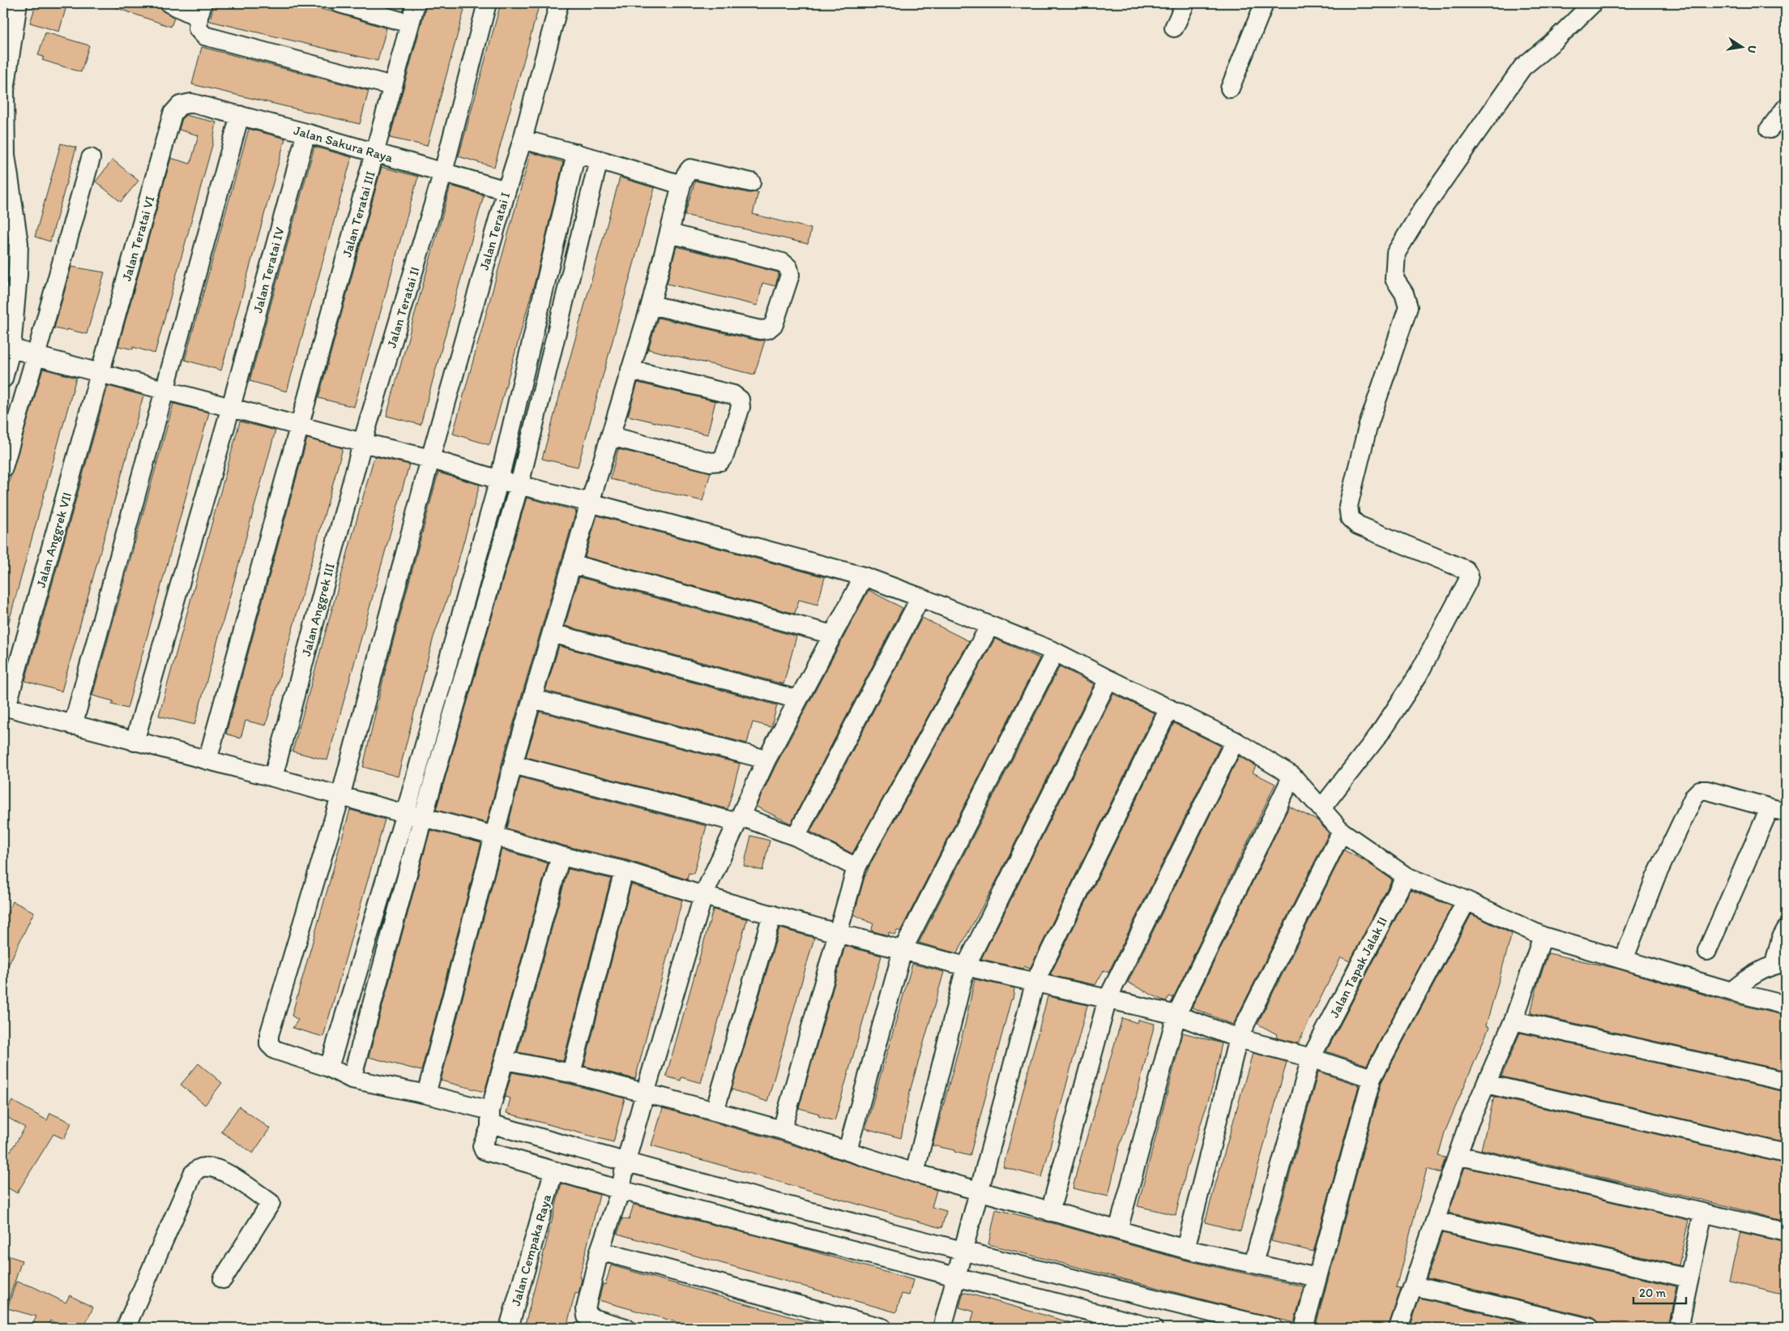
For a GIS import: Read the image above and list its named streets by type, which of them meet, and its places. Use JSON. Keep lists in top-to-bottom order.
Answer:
{
  "streets": {
    "street": [
      "Jalan Sakura Raya",
      "Jalan Teratai III",
      "Jalan Teratai I",
      "Jalan Teratai VI",
      "Jalan Teratai IV",
      "Jalan Teratai II",
      "Jalan Anggrek VII",
      "Jalan Anggrek III",
      "Jalan Tapak Jalak II",
      "Jalan Cempaka Raya"
    ]
  },
  "crossings": [
    ["Jalan Sakura Raya", "Jalan Teratai III"],
    ["Jalan Sakura Raya", "Jalan Teratai I"],
    ["Jalan Sakura Raya", "Jalan Teratai VI"],
    ["Jalan Sakura Raya", "Jalan Teratai IV"],
    ["Jalan Sakura Raya", "Jalan Teratai II"],
    ["Jalan Teratai VI", "Jalan Anggrek VII"],
    ["Jalan Teratai II", "Jalan Anggrek III"]
  ],
  "scale_bar": "20 m",
  "north": "right"
}
